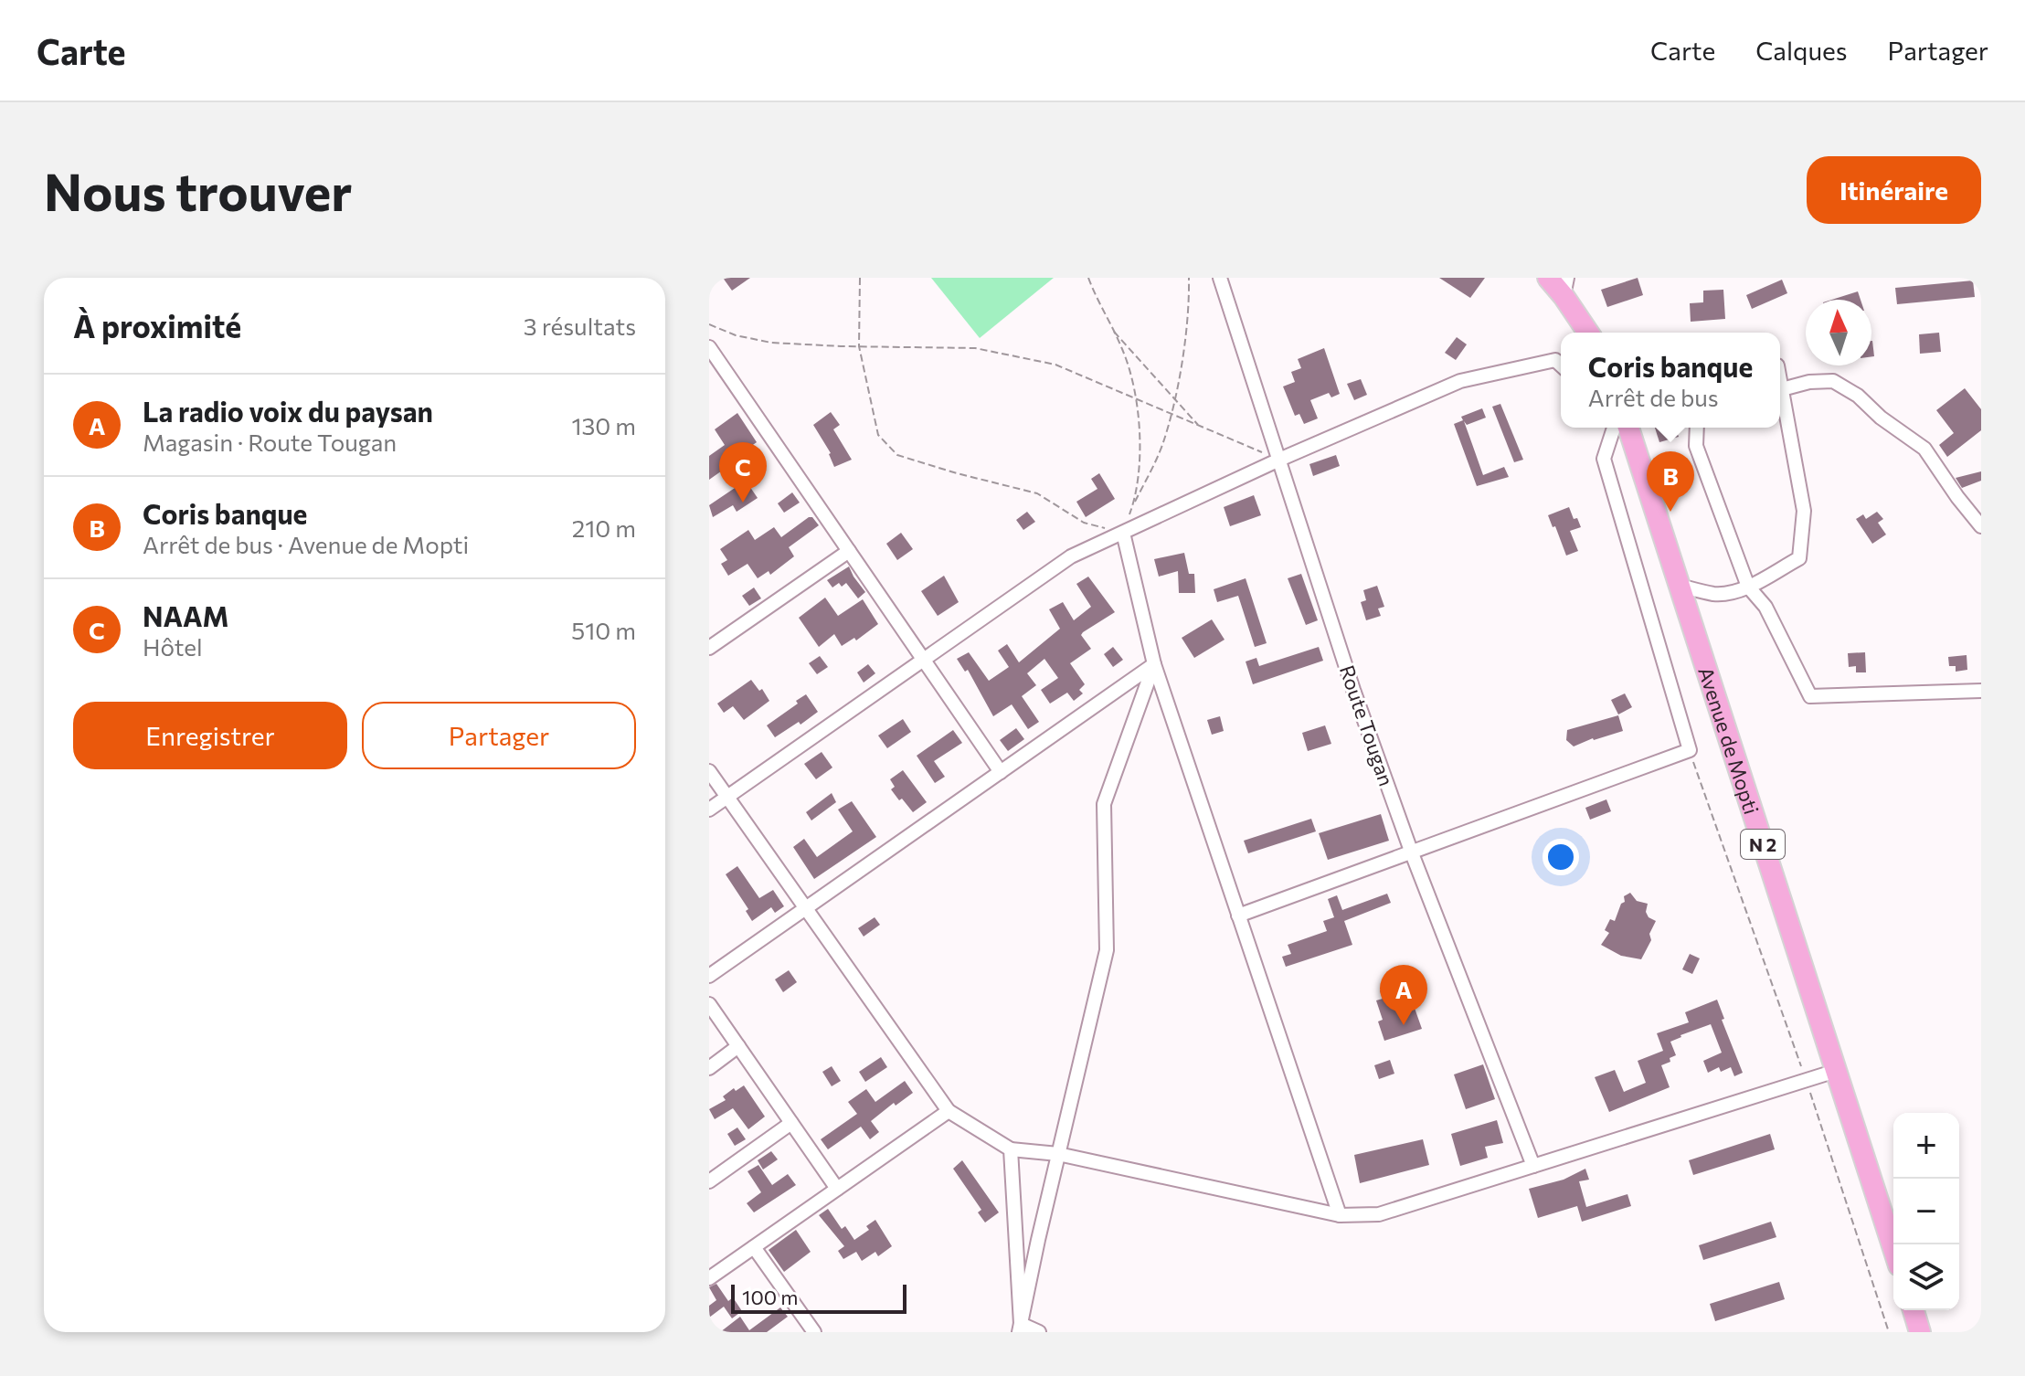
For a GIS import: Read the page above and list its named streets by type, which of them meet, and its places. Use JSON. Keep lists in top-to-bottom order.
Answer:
{
  "streets": {
    "main road": ["Avenue de Mopti", "N 2"],
    "street": ["Route Tougan"]
  },
  "scale_bar": "100 m",
  "north": "top",
  "page": {
    "header": "Carte",
    "nav": ["Carte", "Calques", "Partager"],
    "buttons": [
      "Itinéraire",
      ["Enregistrer", "Partager"]
    ],
    "title": "Nous trouver",
    "heading": ["À proximité", "3 résultats"],
    "popup": ["Coris banque", "Arrêt de bus"],
    "list": [
      {
        "mark": "A",
        "name": "La radio voix du paysan",
        "note": "Magasin · Route Tougan",
        "value": "130 m"
      },
      {
        "mark": "B",
        "name": "Coris banque",
        "note": "Arrêt de bus · Avenue de Mopti",
        "value": "210 m"
      },
      {
        "mark": "C",
        "name": "NAAM",
        "note": "Hôtel",
        "value": "510 m"
      }
    ],
    "pins": ["C", "B", "A"],
    "map_buttons": ["+", "−"],
    "scale": "100 m"
  }
}
